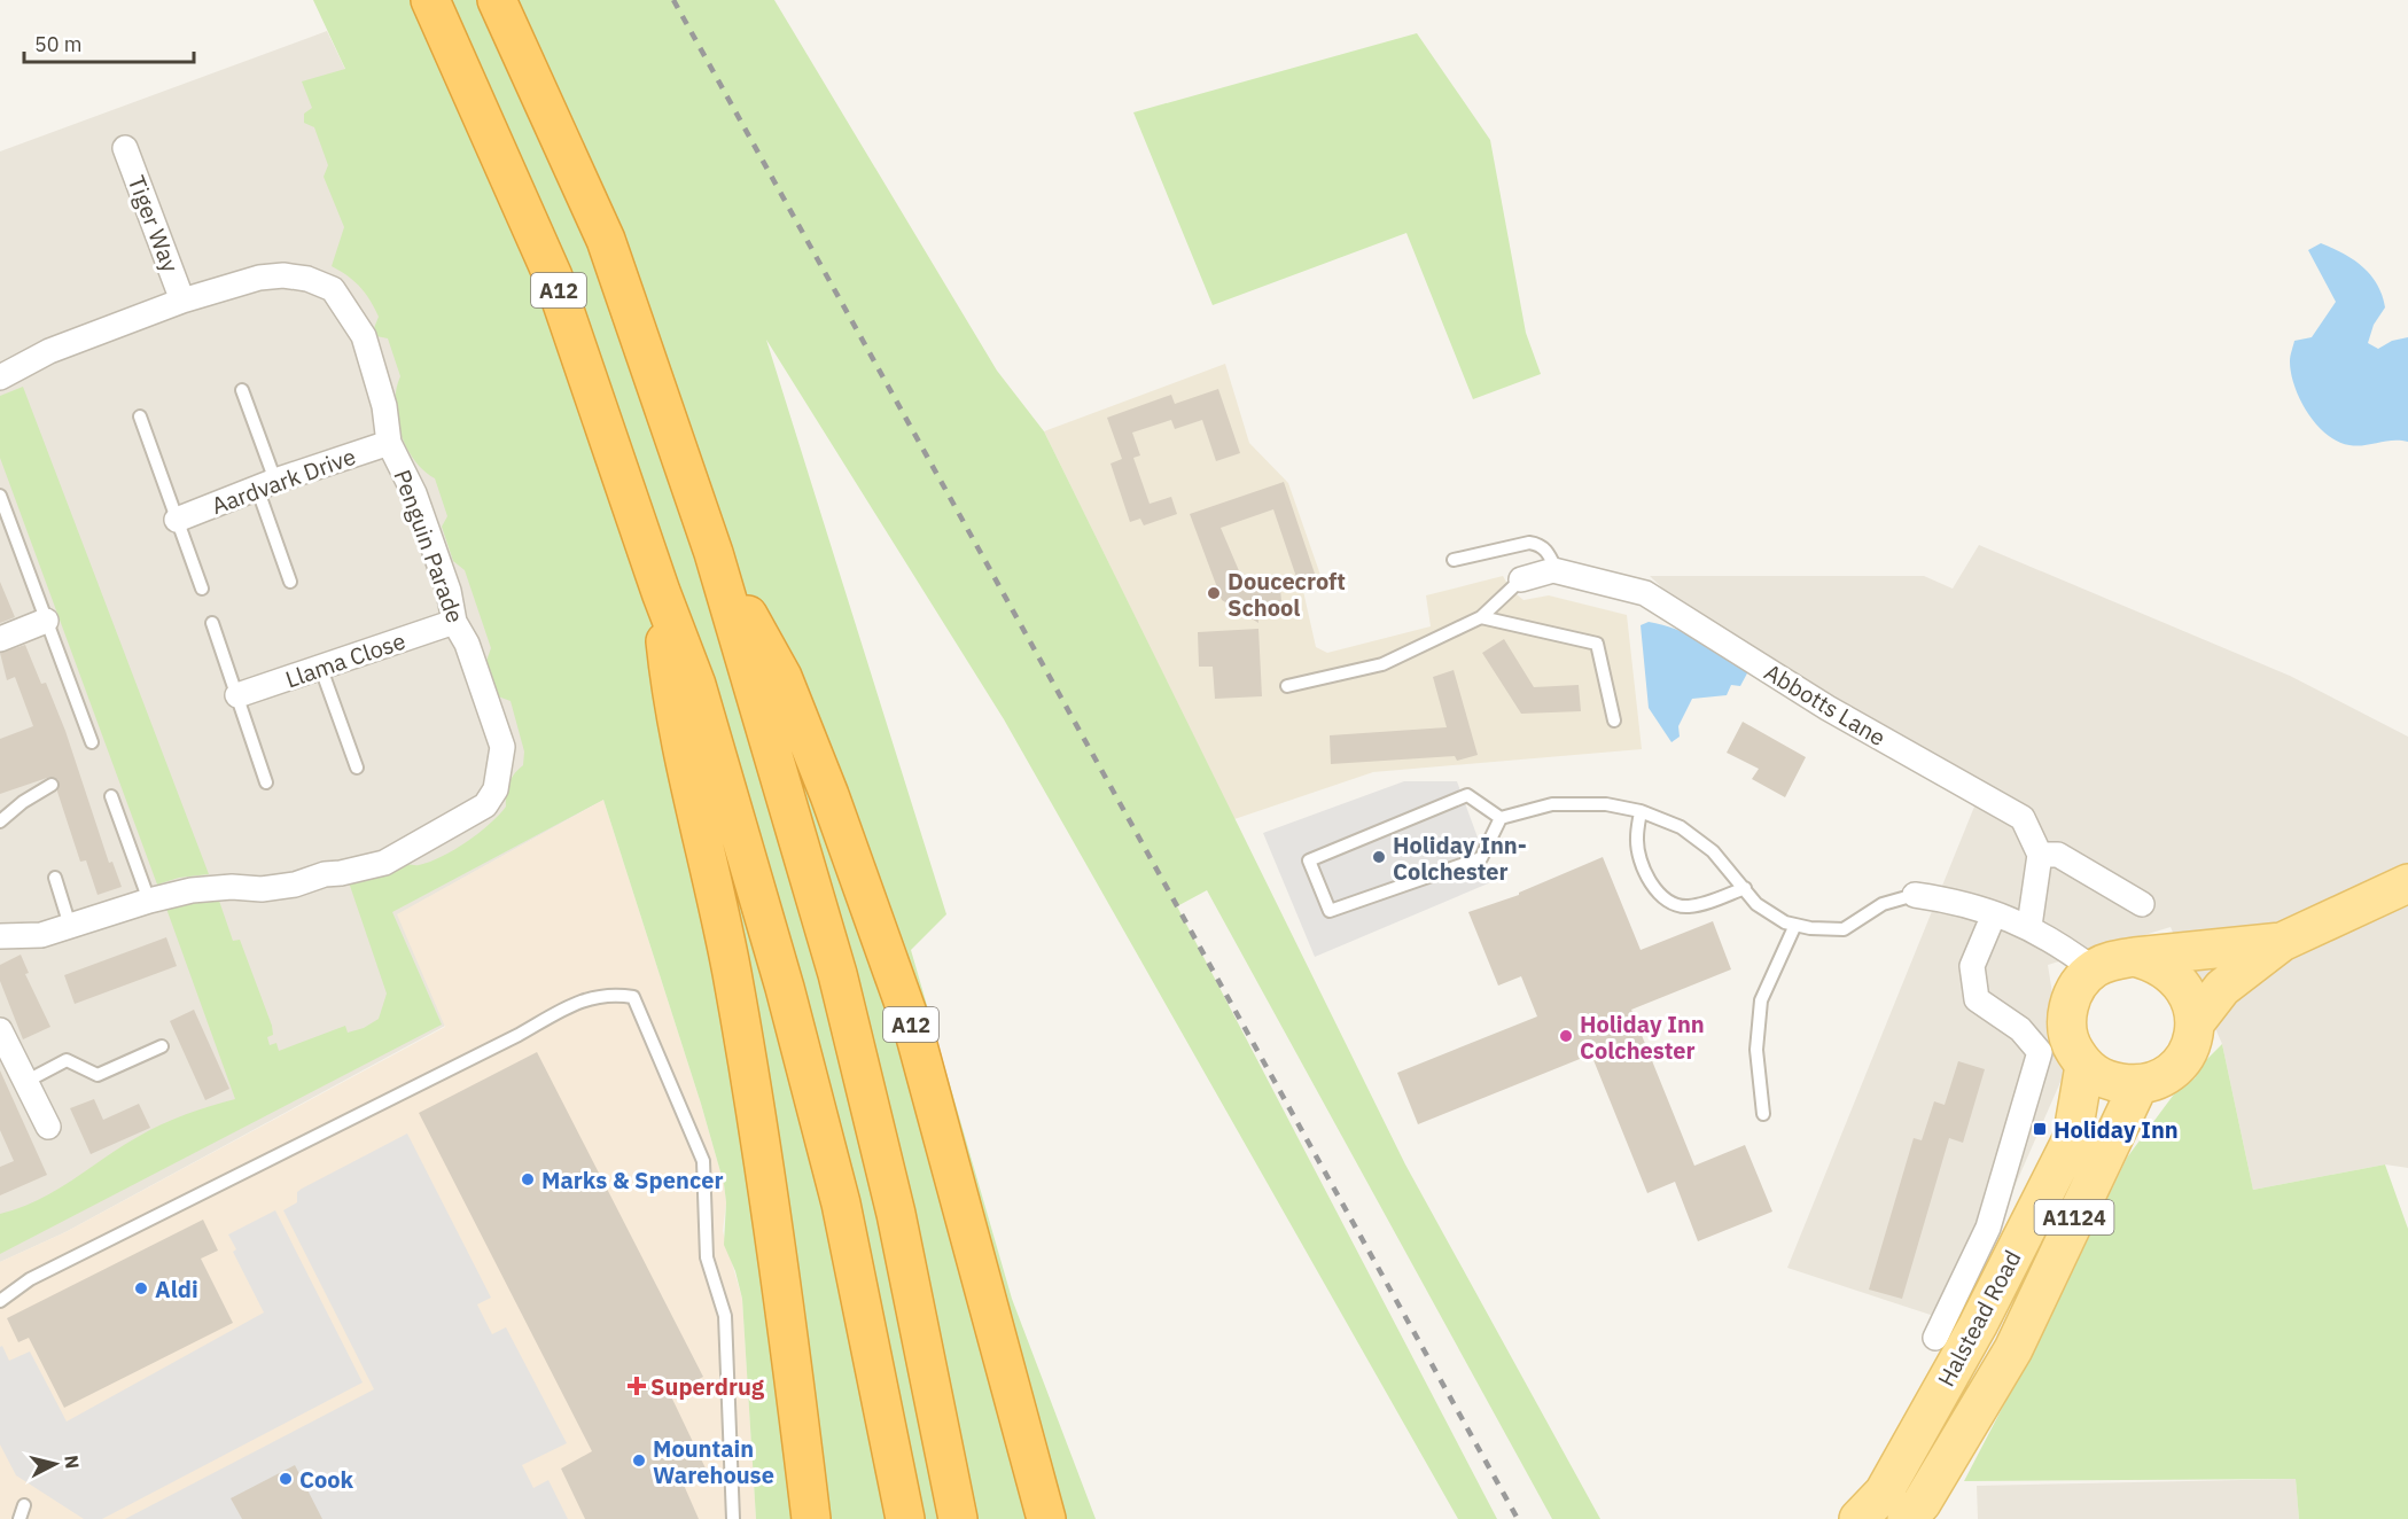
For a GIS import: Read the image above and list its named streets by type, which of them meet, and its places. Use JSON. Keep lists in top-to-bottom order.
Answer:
{
  "streets": {
    "highway": ["A12"],
    "main road": ["A1124", "Halstead Road"],
    "street": [
      "Tiger Way",
      "Aardvark Drive",
      "Penguin Parade",
      "Llama Close",
      "Abbotts Lane"
    ]
  },
  "crossings": [
    ["Tiger Way", "Penguin Parade"],
    ["Aardvark Drive", "Penguin Parade"],
    ["Penguin Parade", "Llama Close"]
  ],
  "places": {
    "other": [
      "Doucecroft School",
      "Holiday Inn- Colchester",
      "Holiday Inn Colchester",
      "Marks & Spencer",
      "Aldi",
      "Mountain Warehouse",
      "Cook"
    ],
    "transit": ["Holiday Inn"],
    "health": ["Superdrug"]
  },
  "scale_bar": "50 m",
  "north": "right"
}
